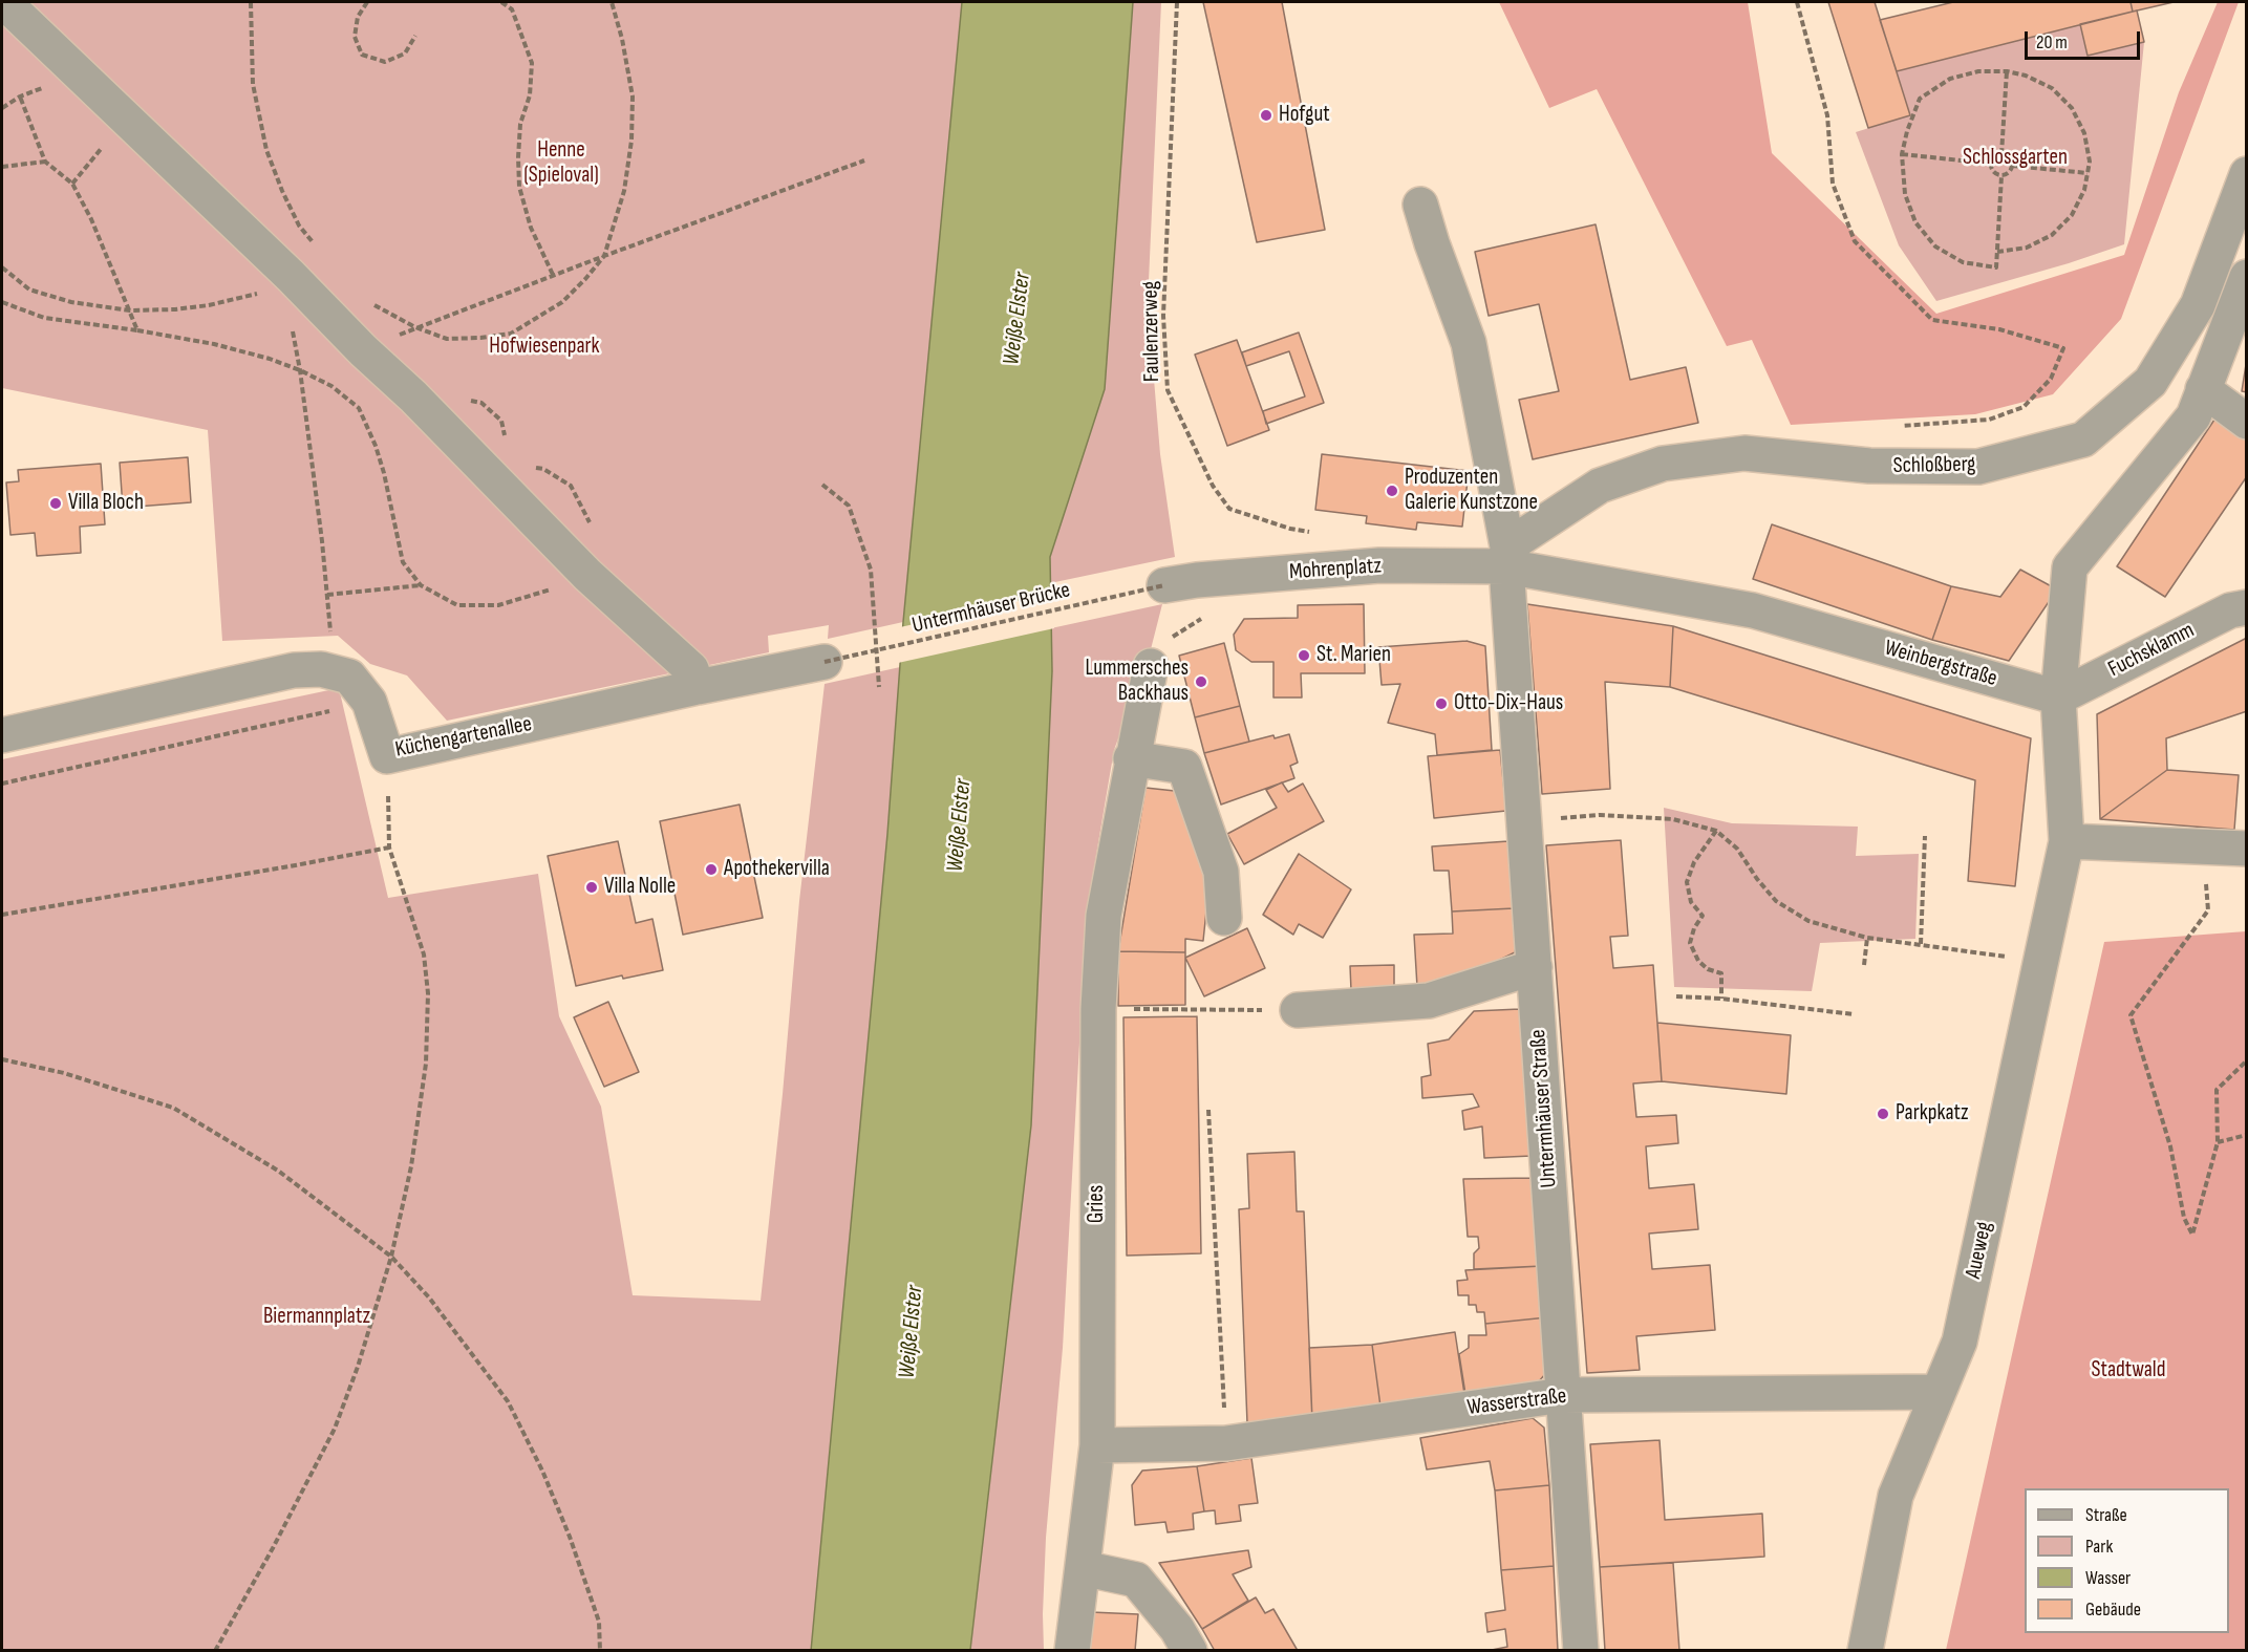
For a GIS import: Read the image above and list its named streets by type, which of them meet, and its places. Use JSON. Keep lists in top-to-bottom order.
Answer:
{
  "streets": {
    "street": [
      "Schloßberg",
      "Mohrenplatz",
      "Fuchsklamm",
      "Weinbergstraße",
      "Küchengartenallee",
      "Untermhäuser Straße",
      "Gries",
      "Aueweg",
      "Wasserstraße"
    ],
    "path": ["Faulenzerweg", "Untermhäuser Brücke"]
  },
  "crossings": [
    ["Faulenzerweg", "Mohrenplatz"],
    ["Schloßberg", "Mohrenplatz"],
    ["Schloßberg", "Weinbergstraße"],
    ["Schloßberg", "Untermhäuser Straße"],
    ["Mohrenplatz", "Untermhäuser Brücke"],
    ["Mohrenplatz", "Weinbergstraße"],
    ["Mohrenplatz", "Untermhäuser Straße"],
    ["Untermhäuser Brücke", "Küchengartenallee"],
    ["Fuchsklamm", "Weinbergstraße"],
    ["Weinbergstraße", "Untermhäuser Straße"],
    ["Untermhäuser Straße", "Wasserstraße"],
    ["Gries", "Wasserstraße"],
    ["Aueweg", "Wasserstraße"]
  ],
  "water": ["Weiße Elster"],
  "parks": [
    "Henne (Spieloval)",
    "Schlossgarten",
    "Hofwiesenpark",
    "Biermannplatz",
    "Stadtwald"
  ],
  "places": [
    "Hofgut",
    "Produzenten Galerie Kunstzone",
    "Villa Bloch",
    "St. Marien",
    "Lummersches Backhaus",
    "Otto-Dix-Haus",
    "Apothekervilla",
    "Villa Nolle",
    "Parkpkatz"
  ],
  "legend": [
    "Straße",
    "Park",
    "Wasser",
    "Gebäude"
  ],
  "scale_bar": "20 m"
}
